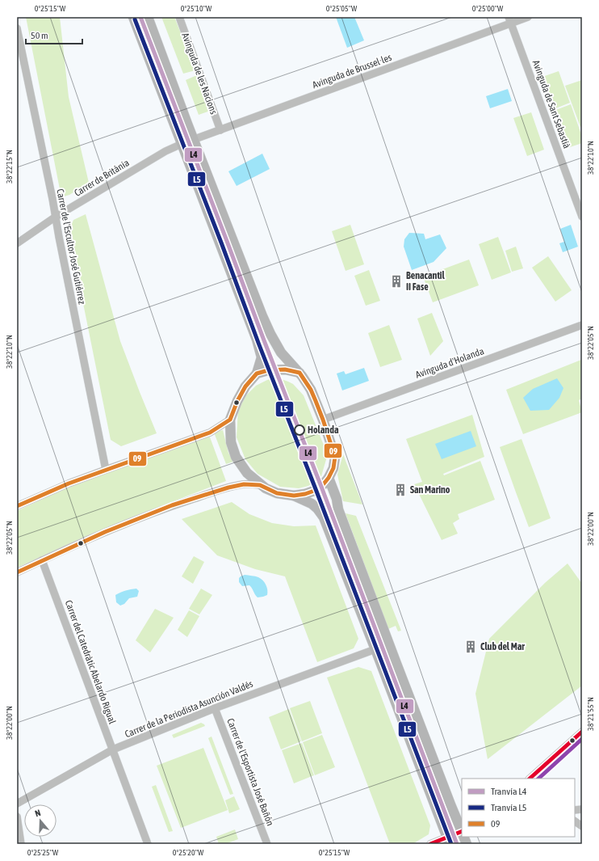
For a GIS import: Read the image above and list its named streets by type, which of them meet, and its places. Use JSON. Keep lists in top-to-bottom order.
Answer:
{
  "streets": {
    "street": [
      "Avinguda de Brussel·les",
      "Avinguda de les Nacions",
      "Avinguda de Sant Sebastià",
      "Carrer de Britània",
      "Carrer de l'Escultor José Gutiérrez",
      "Avinguda d'Holanda",
      "Carrer del Catedràtic Abelardo Rigual",
      "Carrer de la Periodista Asunción Valdés",
      "Carrer de l'Esportista José Bañón"
    ]
  },
  "crossings": [
    ["Avinguda de Brussel·les", "Avinguda de les Nacions"],
    ["Avinguda de Brussel·les", "Avinguda de Sant Sebastià"],
    ["Avinguda de Brussel·les", "Carrer de Britània"],
    ["Carrer de Britània", "Carrer de l'Escultor José Gutiérrez"],
    ["Carrer del Catedràtic Abelardo Rigual", "Carrer de la Periodista Asunción Valdés"],
    ["Carrer de la Periodista Asunción Valdés", "Carrer de l'Esportista José Bañón"]
  ],
  "places": {
    "building": ["Benacantil II Fase", "San Marino", "Club del Mar"],
    "other": ["Holanda"]
  },
  "lines": ["tram line L4", "tram line L5", "transit line 09"],
  "legend": ["Tranvía L4", "Tranvía L5", "09"],
  "scale_bar": "50 m",
  "north": "top",
  "coordinates": [
    "0°25'15\"W",
    "0°25'10\"W",
    "0°25'05\"W",
    "0°25'00\"W",
    "38°22'10\"N",
    "38°22'15\"N",
    "38°22'05\"N",
    "38°22'00\"N",
    "38°21'55\"N",
    "0°25'25\"W",
    "0°25'20\"W"
  ]
}
